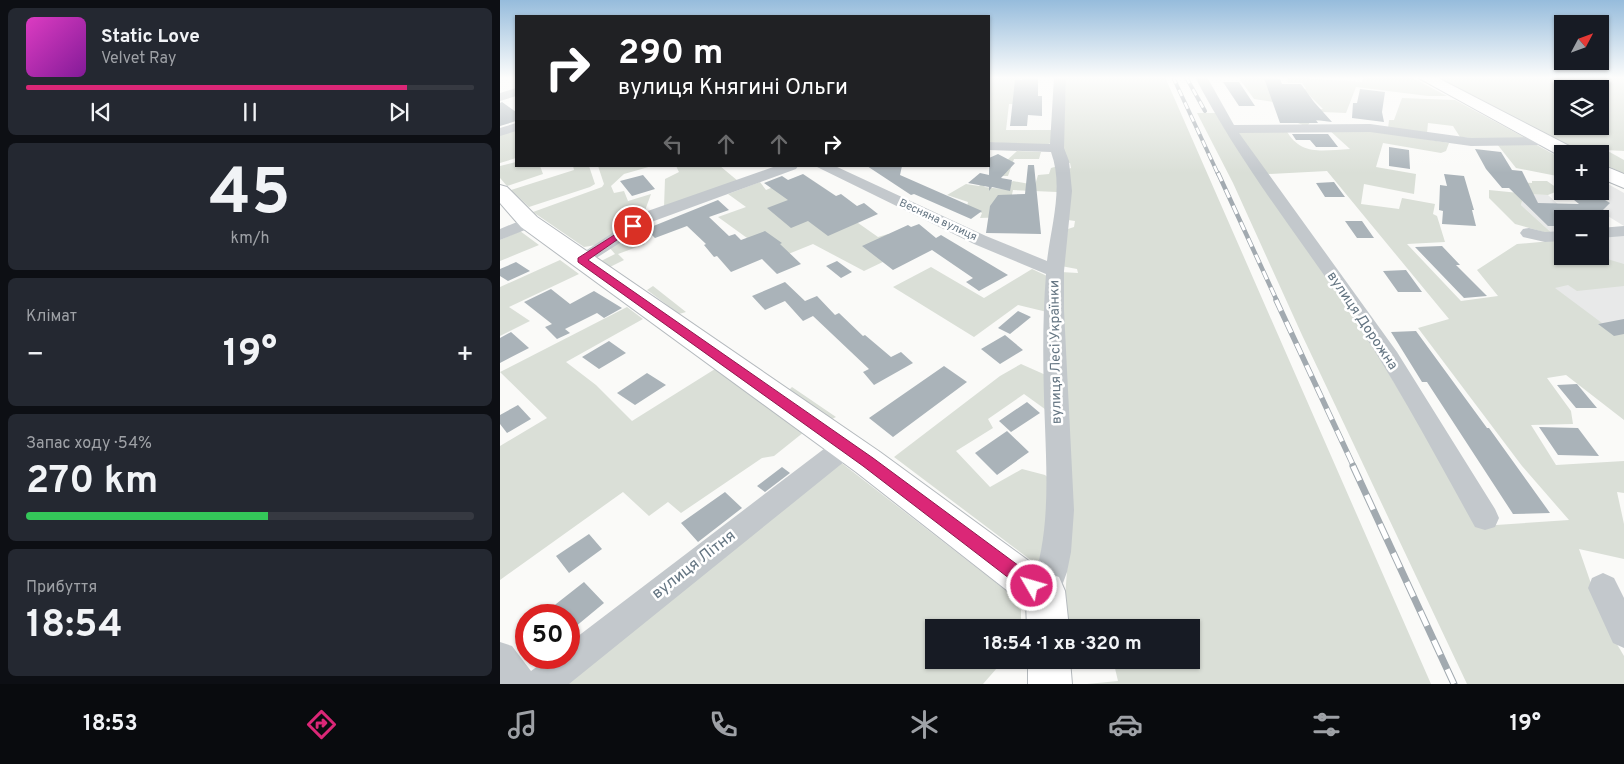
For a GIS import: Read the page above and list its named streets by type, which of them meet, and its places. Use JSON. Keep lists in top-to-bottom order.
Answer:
{
  "streets": {
    "street": [
      "Весняна вулиця",
      "вулиця Дорожна",
      "вулиця Лесі Українки",
      "вулиця Літня"
    ]
  },
  "crossings": [
    ["Весняна вулиця", "вулиця Лесі Українки"]
  ],
  "north": "top right",
  "page": {
    "map_buttons": ["+", "−"],
    "turn": ["290 m", "вулиця Княгині Ольги"],
    "song": ["Static Love", "Velvet Ray"],
    "tile": [
      ["45", "km/h"],
      "Клімат",
      ["Запас ходу · 54%", "270 km"],
      ["Прибуття", "18:54"]
    ],
    "heat": ["−", "19°", "+"],
    "limit": "50",
    "trip": "18:54 · 1 хв · 320 m",
    "tabs": ["18:53", "19°"]
  }
}
